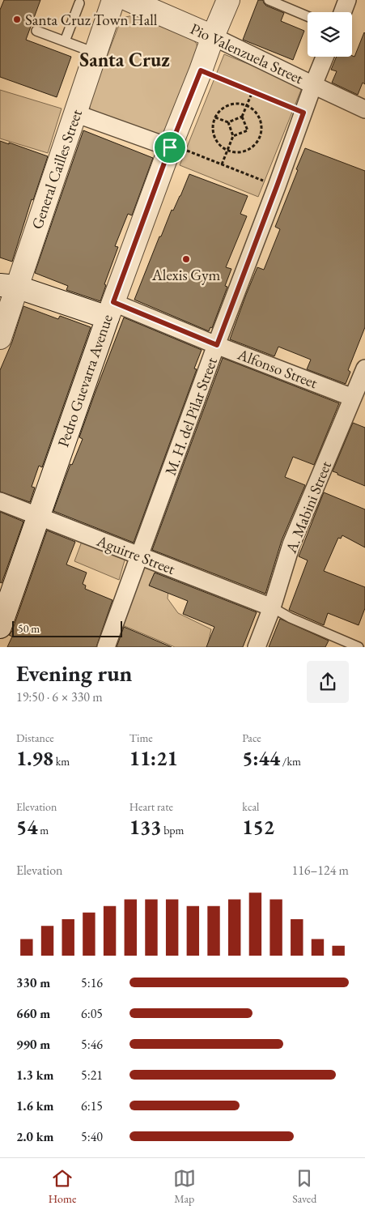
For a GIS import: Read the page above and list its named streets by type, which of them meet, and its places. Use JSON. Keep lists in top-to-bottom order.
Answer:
{
  "streets": {
    "street": [
      "Pio Valenzuela Street",
      "General Cailles Street",
      "Alfonso Street",
      "Pedro Guevarra Avenue",
      "M. H. del Pilar Street",
      "A. Mabini Street",
      "Aguirre Street"
    ]
  },
  "crossings": [
    ["Pio Valenzuela Street", "Pedro Guevarra Avenue"],
    ["Pio Valenzuela Street", "M. H. del Pilar Street"],
    ["Alfonso Street", "Pedro Guevarra Avenue"],
    ["Alfonso Street", "M. H. del Pilar Street"],
    ["Alfonso Street", "A. Mabini Street"],
    ["Pedro Guevarra Avenue", "Aguirre Street"],
    ["M. H. del Pilar Street", "Aguirre Street"],
    ["A. Mabini Street", "Aguirre Street"]
  ],
  "districts": ["Santa Cruz"],
  "places": ["Santa Cruz Town Hall", "Alexis Gym"],
  "scale_bar": "50 m",
  "page": {
    "scale": "50 m",
    "heading": ["Evening run", "19:50 · 6 × 330 m"],
    "stats": [
      ["Distance", "1.98 km"],
      ["Time", "11:21"],
      ["Pace", "5:44 /km"],
      ["Elevation", "54 m"],
      ["Heart rate", "133 bpm"],
      ["kcal", "152"]
    ],
    "chart": ["Elevation", "116–124 m"],
    "list": [
      {
        "name": "330 m",
        "note": "5:16"
      },
      {
        "name": "660 m",
        "note": "6:05"
      },
      {
        "name": "990 m",
        "note": "5:46"
      },
      {
        "name": "1.3 km",
        "note": "5:21"
      },
      {
        "name": "1.6 km",
        "note": "6:15"
      },
      {
        "name": "2.0 km",
        "note": "5:40"
      }
    ],
    "tabs": ["Home", "Map", "Saved"]
  }
}
